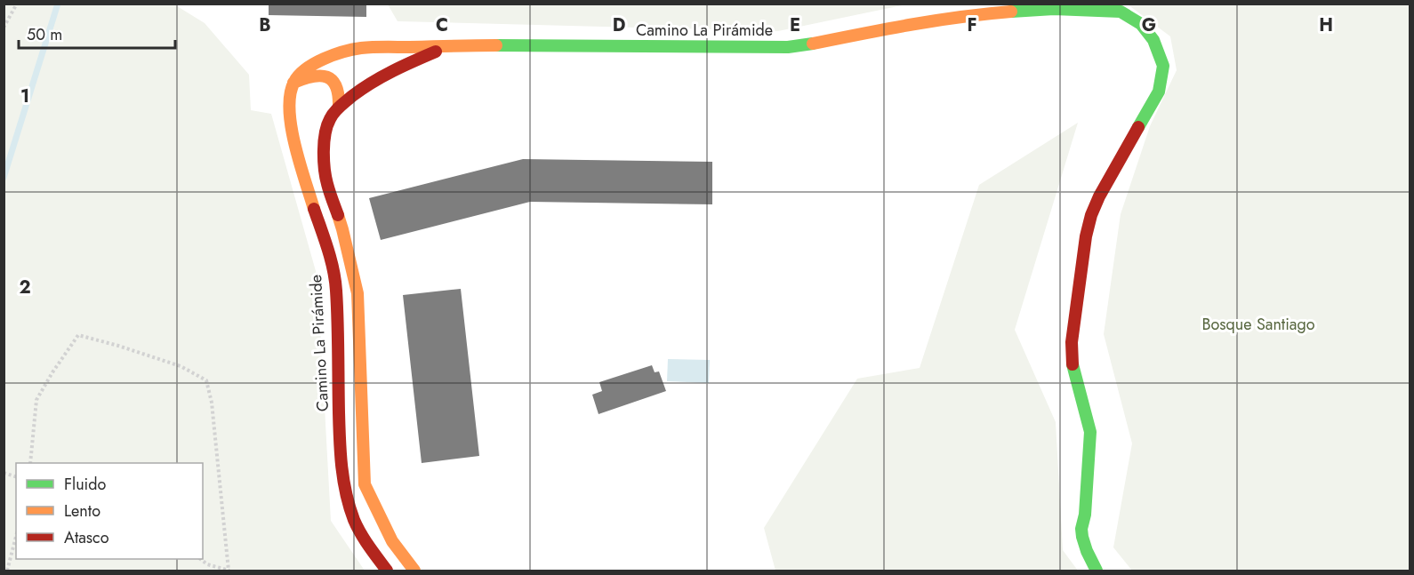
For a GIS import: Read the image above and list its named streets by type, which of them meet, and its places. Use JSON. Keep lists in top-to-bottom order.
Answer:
{
  "streets": {
    "street": ["Camino La Pirámide"]
  },
  "parks": ["Bosque Santiago"],
  "legend": ["Fluido", "Lento", "Atasco"],
  "scale_bar": "50 m",
  "grid": {
    "columns": [
      "B",
      "C",
      "D",
      "E",
      "F",
      "G",
      "H"
    ],
    "rows": ["1", "2"]
  }
}
